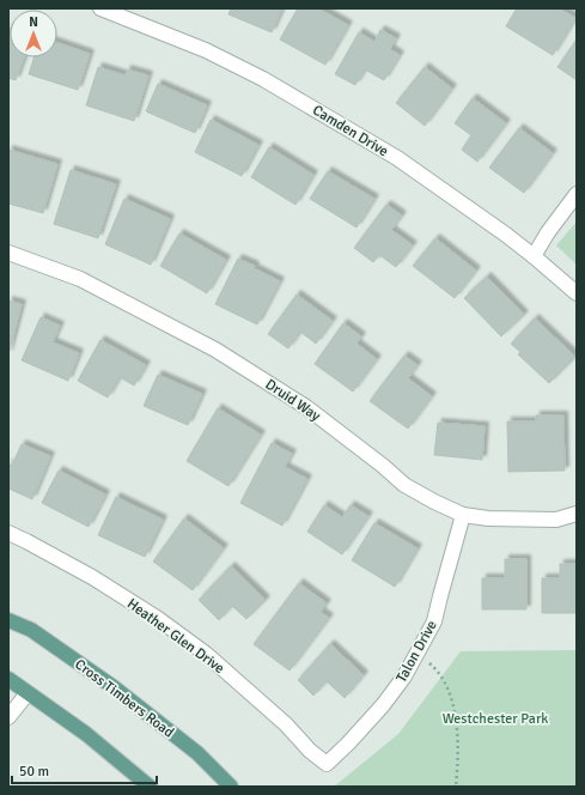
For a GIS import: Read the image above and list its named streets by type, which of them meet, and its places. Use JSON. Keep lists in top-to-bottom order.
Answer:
{
  "streets": {
    "main road": ["Cross Timbers Road"],
    "street": [
      "Camden Drive",
      "Druid Way",
      "Heather Glen Drive",
      "Talon Drive"
    ]
  },
  "crossings": [
    ["Druid Way", "Talon Drive"],
    ["Heather Glen Drive", "Talon Drive"]
  ],
  "parks": ["Westchester Park"],
  "scale_bar": "50 m",
  "north": "top"
}
